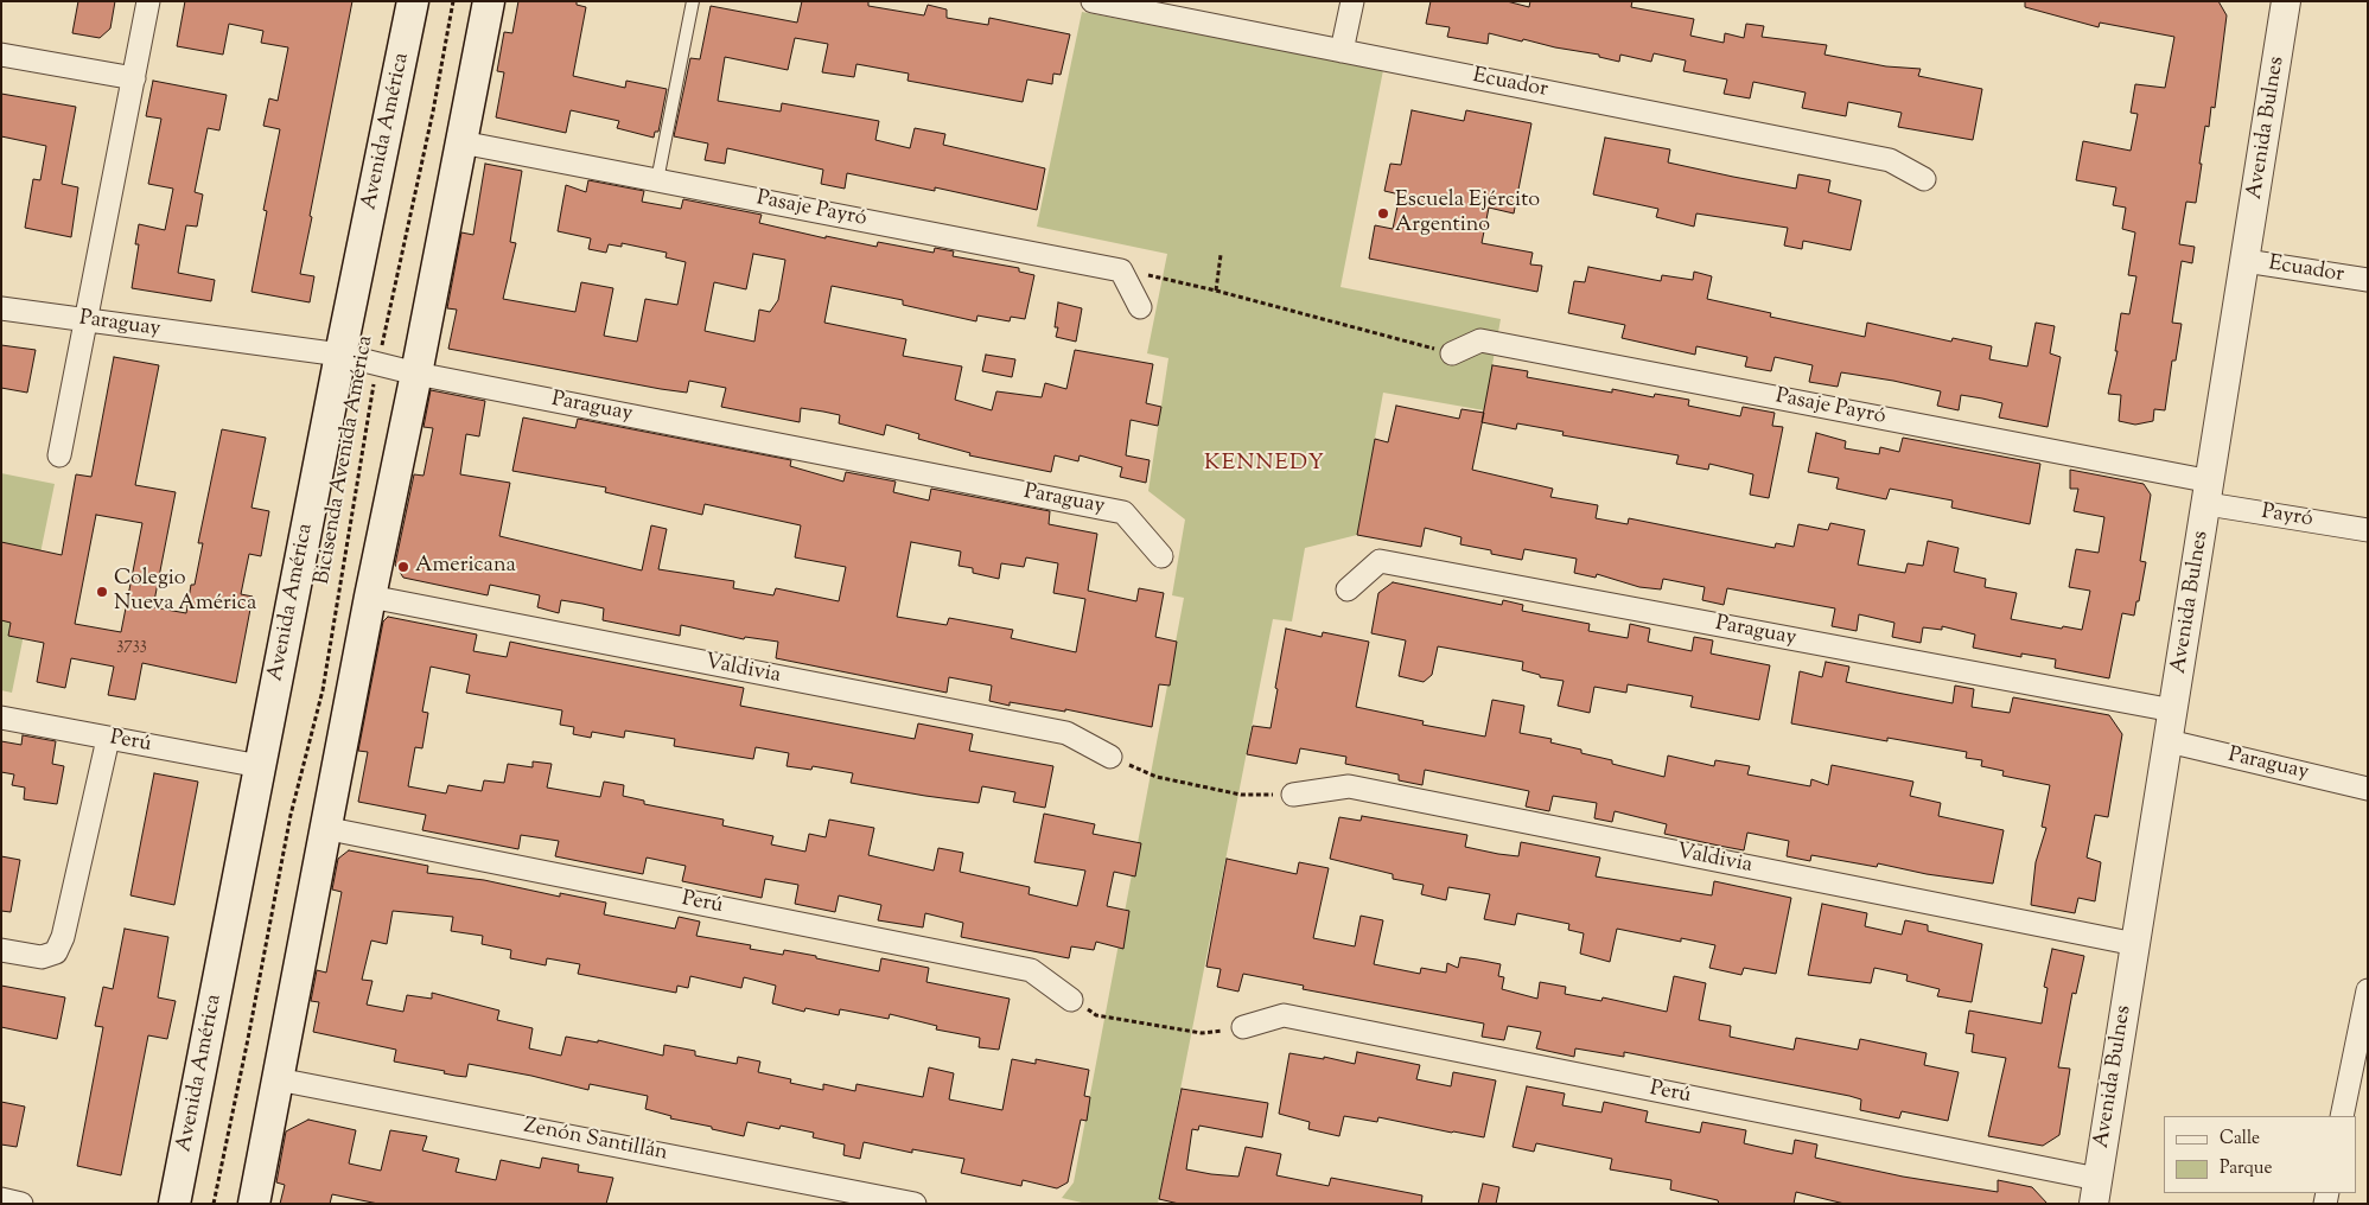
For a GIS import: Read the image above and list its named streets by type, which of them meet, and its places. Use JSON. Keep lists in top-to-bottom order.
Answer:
{
  "streets": {
    "main road": ["Avenida América"],
    "street": [
      "Ecuador",
      "Avenida Bulnes",
      "Pasaje Payró",
      "Paraguay",
      "Payró",
      "Valdivia",
      "Perú",
      "Zenón Santillán"
    ],
    "path": ["Bicisenda Avenida América"]
  },
  "crossings": [
    ["Ecuador", "Avenida Bulnes"],
    ["Avenida Bulnes", "Pasaje Payró"],
    ["Avenida Bulnes", "Paraguay"],
    ["Avenida Bulnes", "Payró"],
    ["Avenida Bulnes", "Valdivia"],
    ["Avenida Bulnes", "Perú"],
    ["Avenida América", "Paraguay"],
    ["Avenida América", "Perú"],
    ["Pasaje Payró", "Payró"],
    ["Paraguay", "Bicisenda Avenida América"]
  ],
  "districts": ["KENNEDY"],
  "places": ["Escuela Ejército Argentino", "Americana", "Colegio Nueva América"],
  "house_numbers": ["3733"],
  "legend": ["Calle", "Parque"]
}
